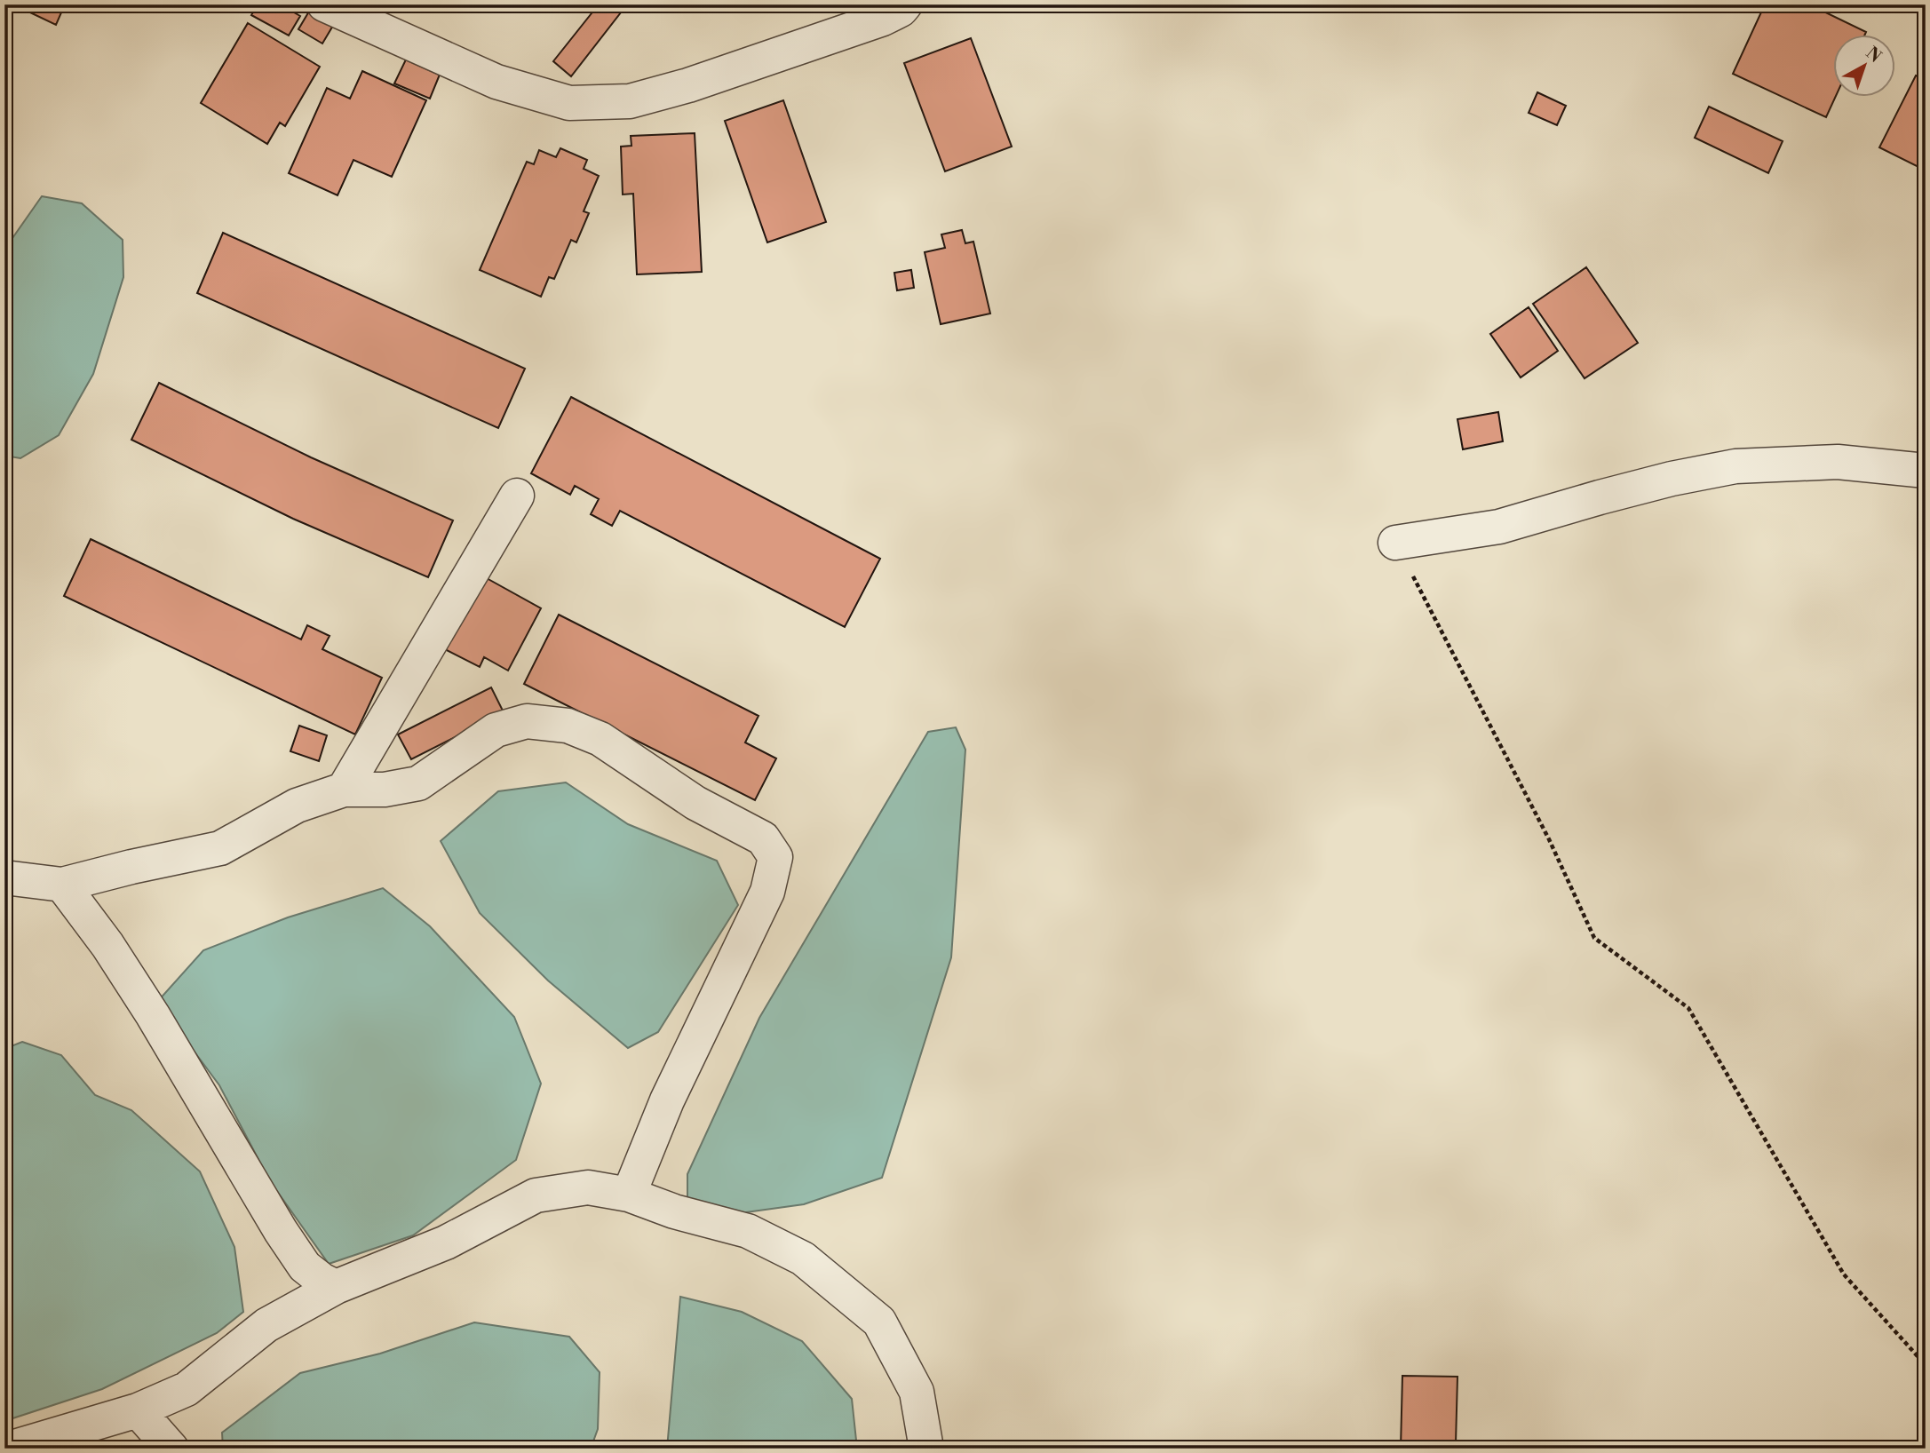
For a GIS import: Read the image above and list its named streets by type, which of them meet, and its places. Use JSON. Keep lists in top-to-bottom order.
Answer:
{
  "north": "top right"
}
